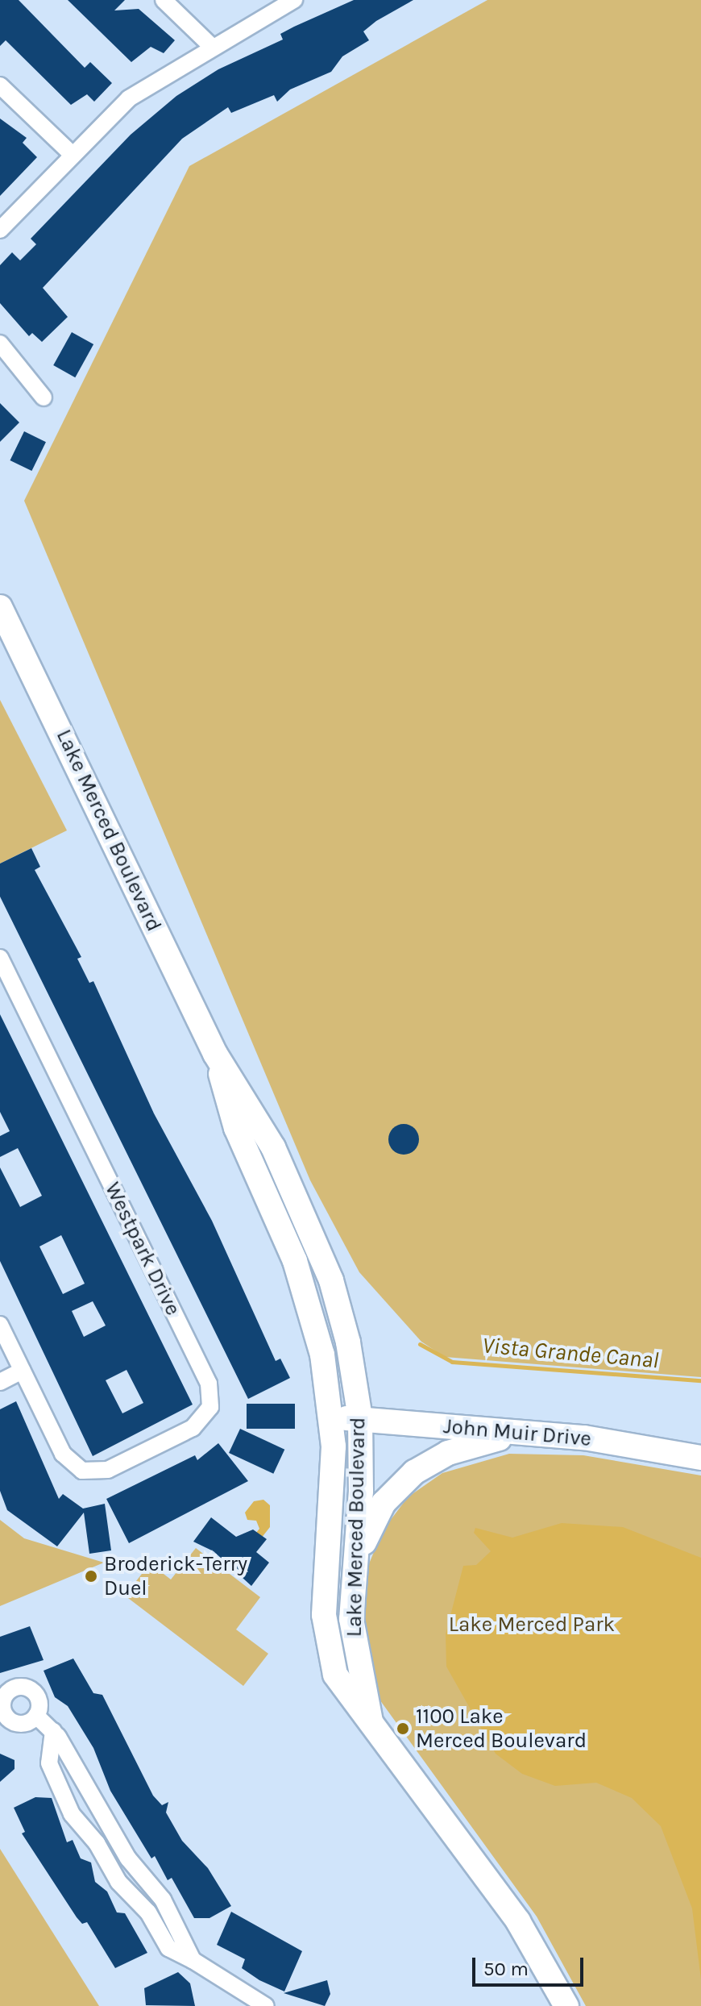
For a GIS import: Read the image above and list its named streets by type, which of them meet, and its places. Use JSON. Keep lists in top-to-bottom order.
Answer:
{
  "streets": {
    "main road": ["Lake Merced Boulevard", "John Muir Drive"],
    "street": ["Westpark Drive"]
  },
  "crossings": [
    ["Lake Merced Boulevard", "John Muir Drive"]
  ],
  "water": ["Vista Grande Canal"],
  "parks": ["Lake Merced Park"],
  "places": ["Broderick-Terry Duel", "1100 Lake Merced Boulevard"],
  "scale_bar": "50 m"
}
